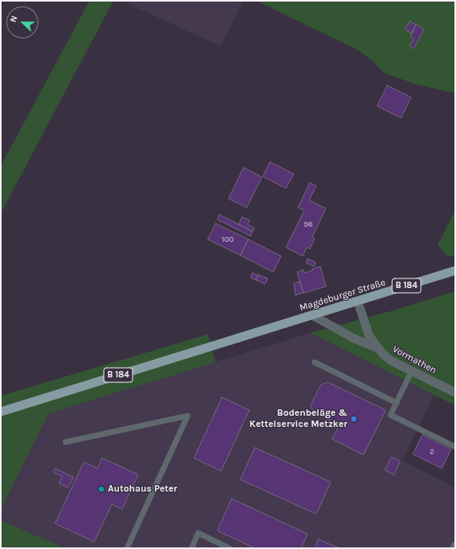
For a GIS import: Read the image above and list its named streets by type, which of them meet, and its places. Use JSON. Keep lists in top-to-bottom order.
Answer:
{
  "streets": {
    "main road": ["B 184", "Magdeburger Straße"],
    "street": ["Vormathen"]
  },
  "crossings": [
    ["Magdeburger Straße", "Vormathen"]
  ],
  "places": ["Bodenbeläge & Kettelservice Metzker", "Autohaus Peter"],
  "house_numbers": ["96", "100", "2"],
  "north": "left"
}
